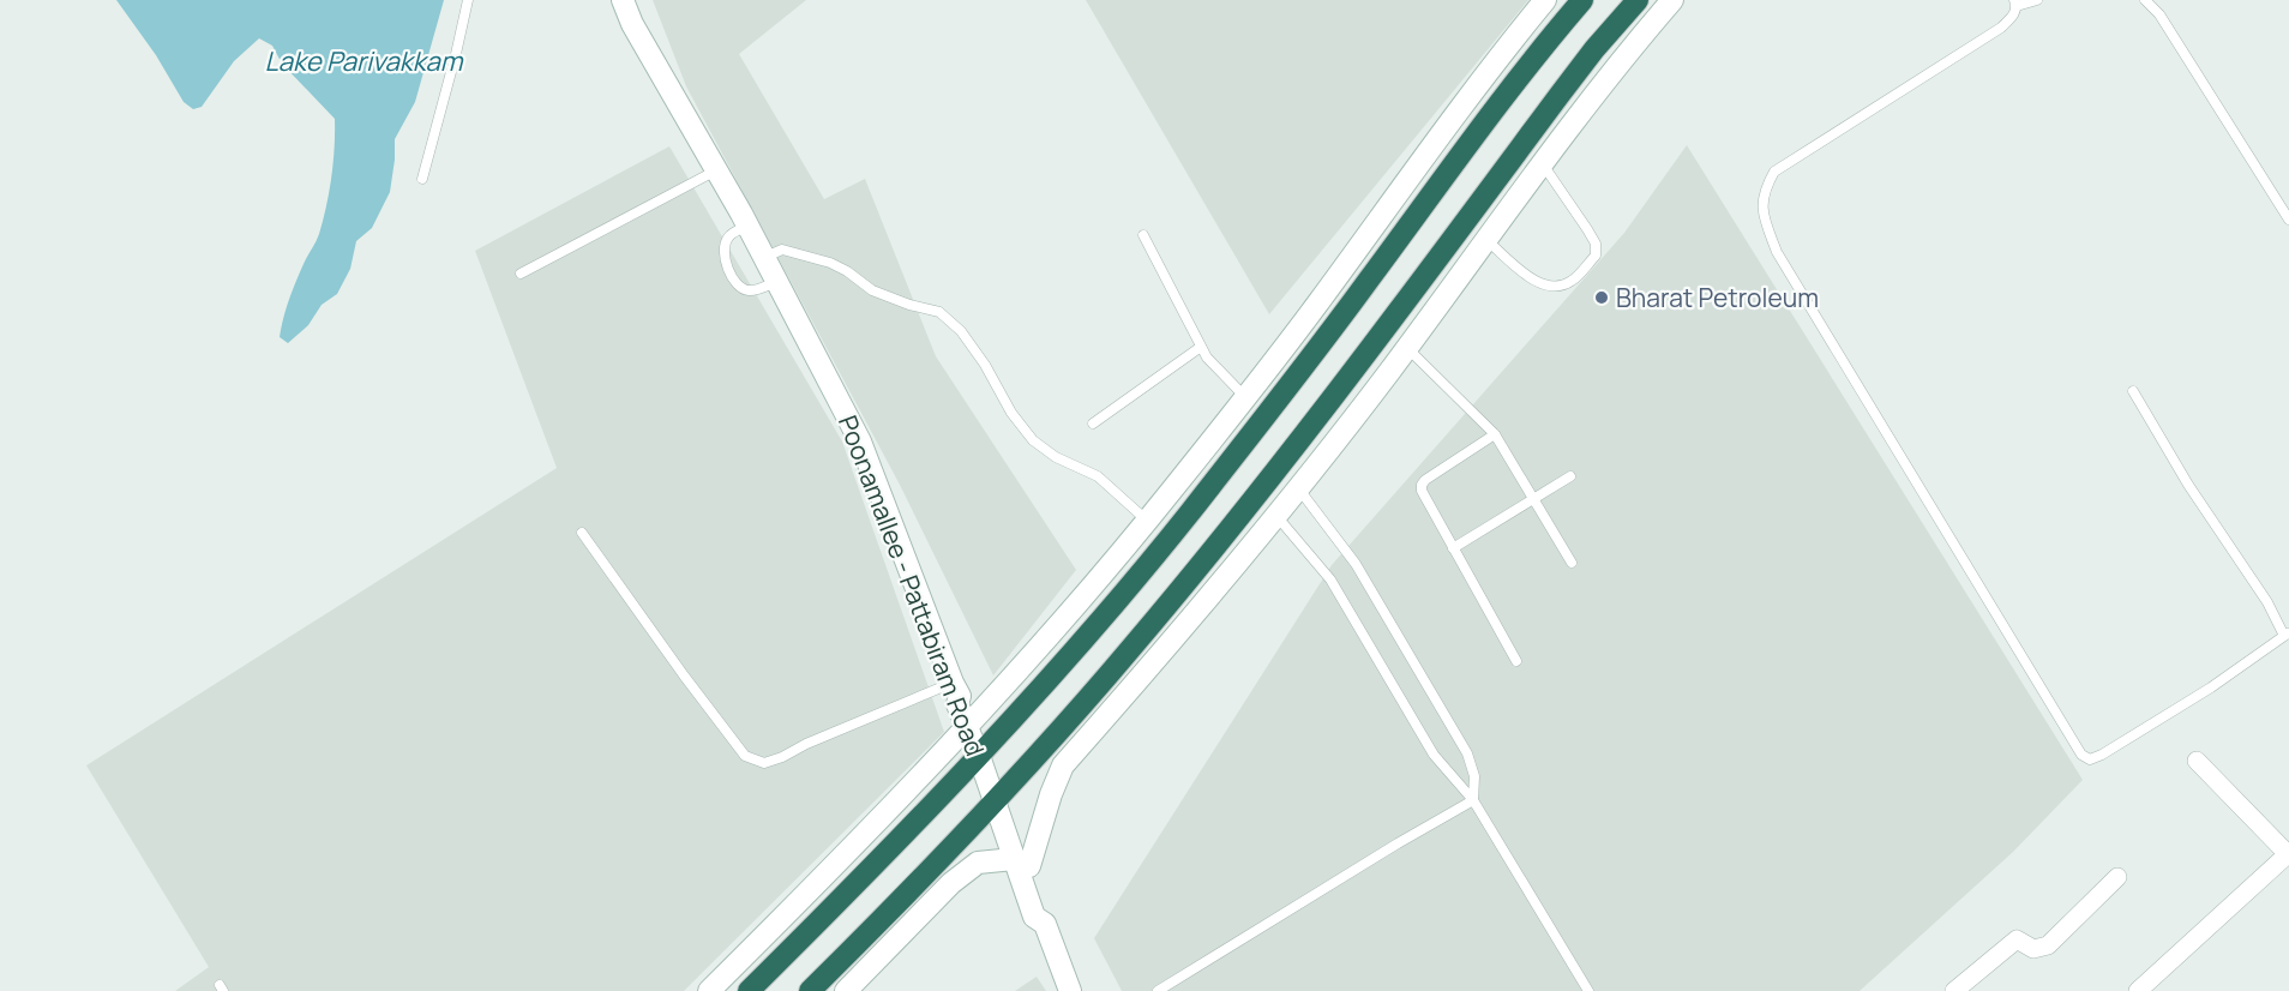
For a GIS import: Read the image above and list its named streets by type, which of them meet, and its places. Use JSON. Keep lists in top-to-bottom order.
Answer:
{
  "streets": {
    "street": ["Poonamallee - Pattabiram Road"]
  },
  "water": ["Lake Parivakkam"],
  "places": ["Bharat Petroleum"]
}
